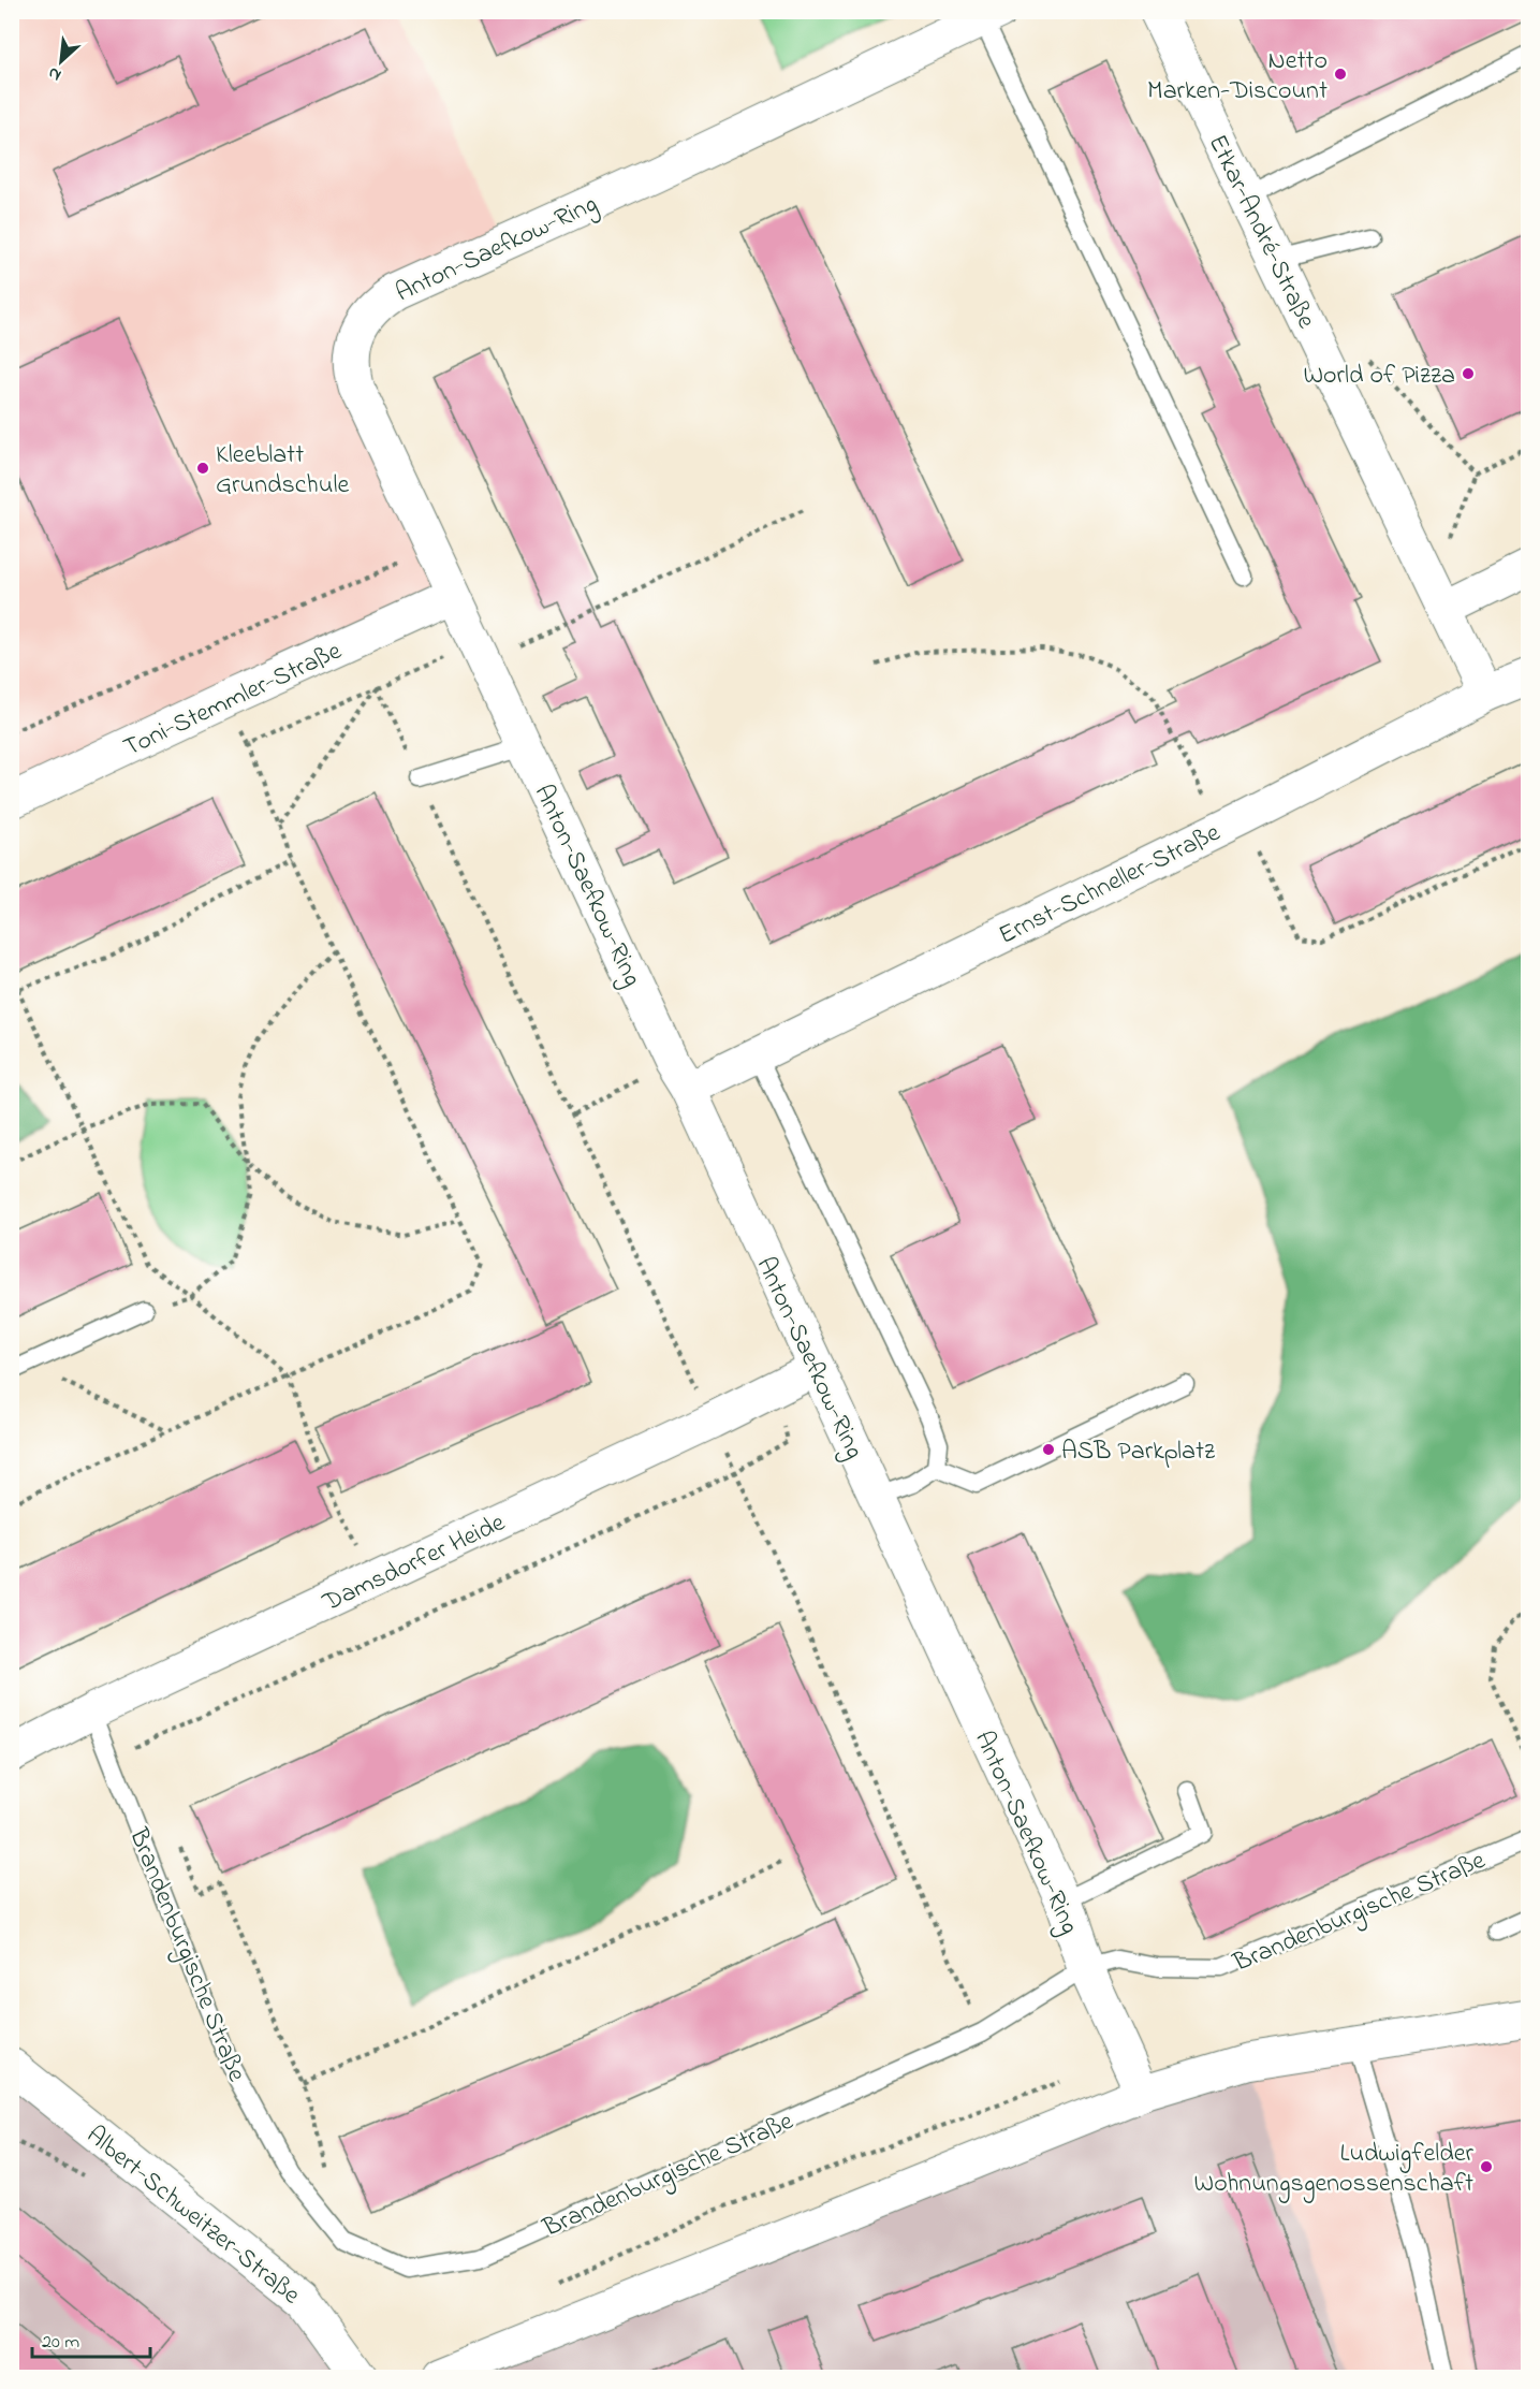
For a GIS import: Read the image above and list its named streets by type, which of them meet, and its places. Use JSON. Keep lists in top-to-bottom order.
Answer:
{
  "streets": {
    "street": [
      "Etkar-André-Straße",
      "Anton-Saefkow-Ring",
      "Toni-Stemmler-Straße",
      "Ernst-Schneller-Straße",
      "Damsdorfer Heide",
      "Albert-Schweitzer-Straße"
    ],
    "lane": ["Brandenburgische Straße"]
  },
  "crossings": [
    ["Etkar-André-Straße", "Ernst-Schneller-Straße"],
    ["Anton-Saefkow-Ring", "Toni-Stemmler-Straße"],
    ["Anton-Saefkow-Ring", "Ernst-Schneller-Straße"],
    ["Anton-Saefkow-Ring", "Damsdorfer Heide"],
    ["Anton-Saefkow-Ring", "Brandenburgische Straße"],
    ["Damsdorfer Heide", "Brandenburgische Straße"]
  ],
  "places": [
    "Netto Marken-Discount",
    "World of Pizza",
    "Kleeblatt Grundschule",
    "ASB Parkplatz",
    "Ludwigfelder Wohnungsgenossenschaft"
  ],
  "scale_bar": "20 m",
  "north": "bottom left"
}
